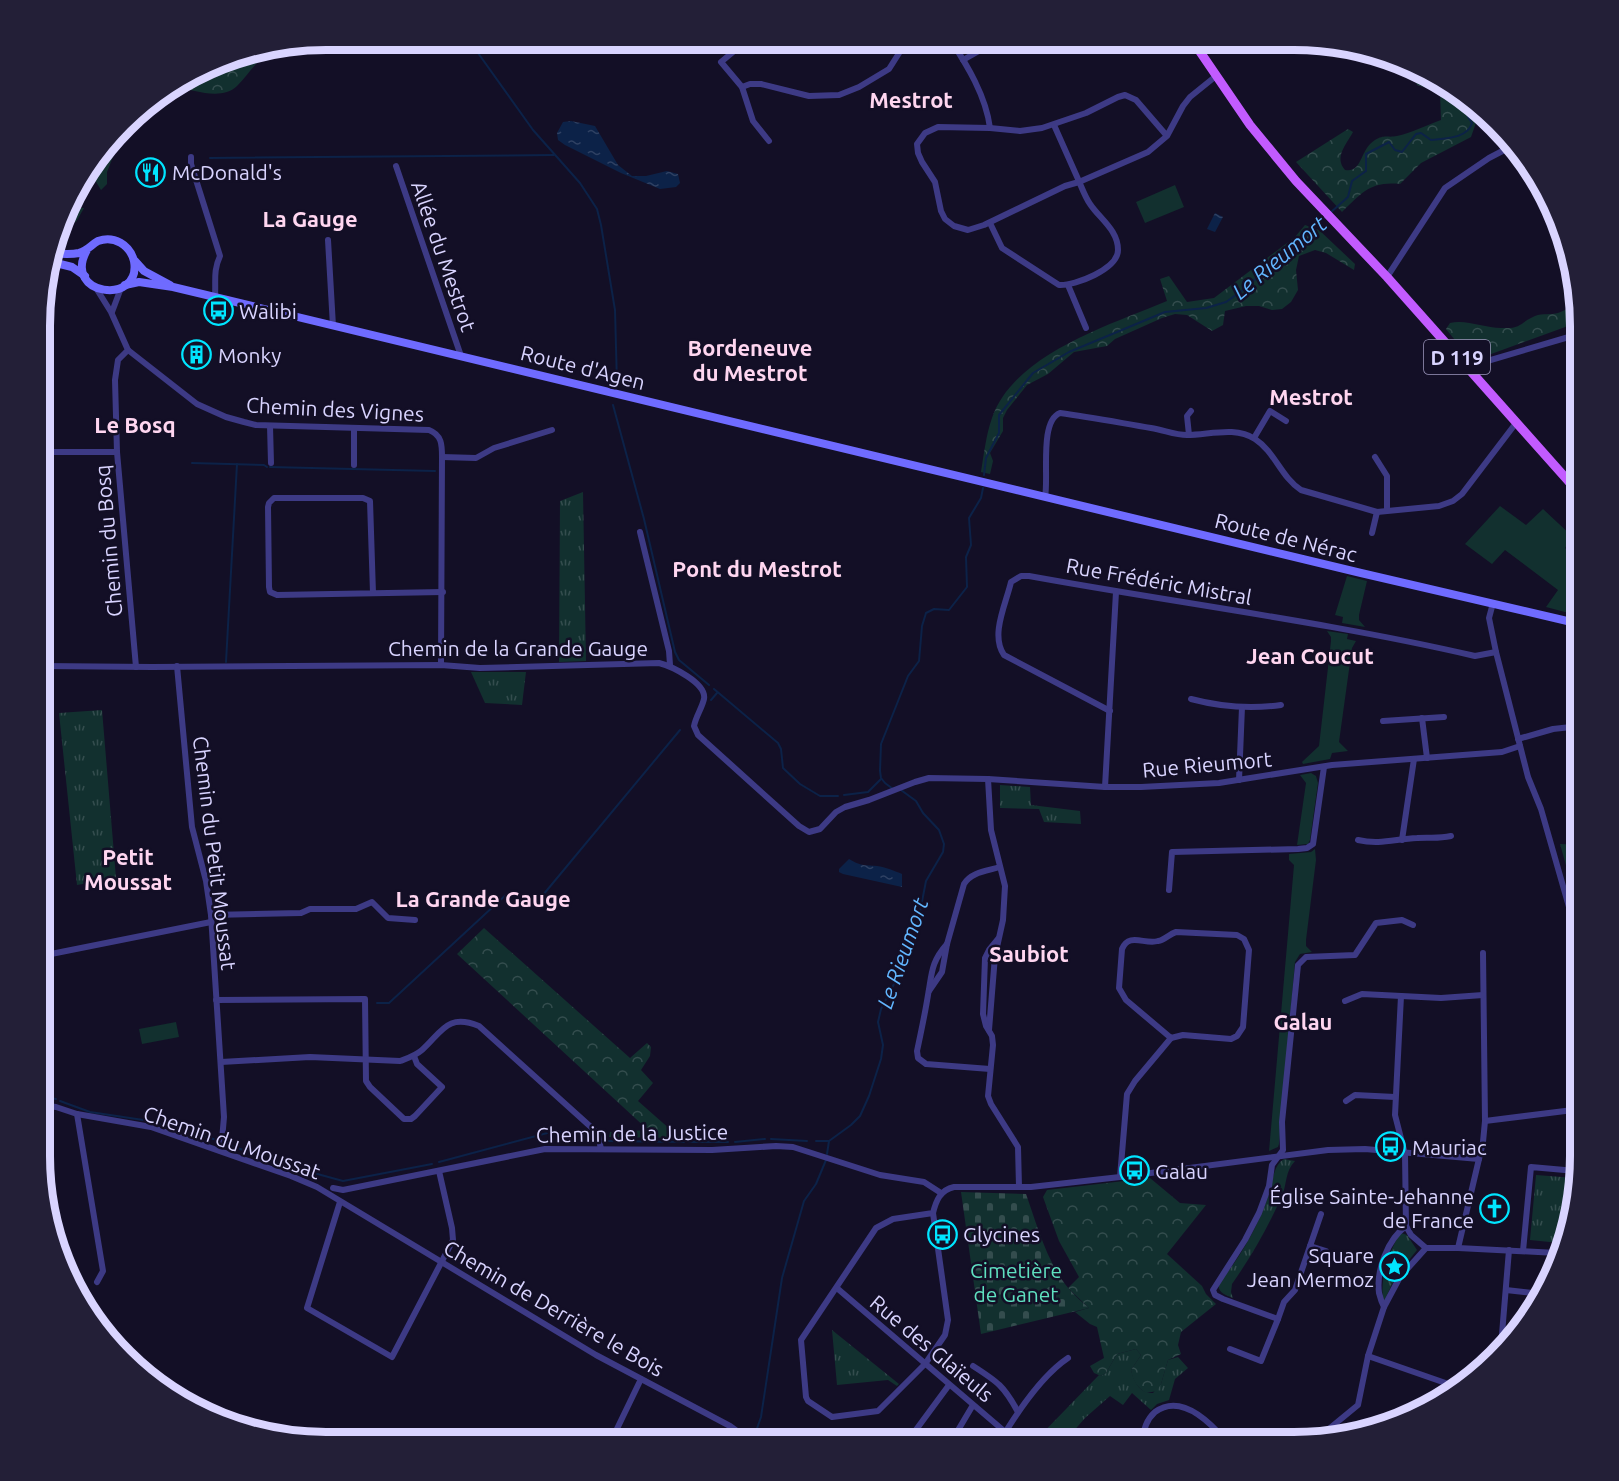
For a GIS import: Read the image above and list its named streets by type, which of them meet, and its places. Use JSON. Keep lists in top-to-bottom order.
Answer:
{
  "streets": {
    "main road": ["D 119", "Route d'Agen", "Route de Nérac"],
    "street": [
      "Allée du Mestrot",
      "Chemin des Vignes",
      "Chemin du Bosq",
      "Rue Frédéric Mistral",
      "Chemin de la Grande Gauge",
      "Rue Rieumort",
      "Chemin du Petit Moussat",
      "Chemin de la Justice",
      "Chemin du Moussat",
      "Chemin de Derrière le Bois",
      "Rue des Glaïeuls"
    ]
  },
  "crossings": [
    ["Allée du Mestrot", "Route d'Agen"],
    ["Route d'Agen", "Route de Nérac"],
    ["Chemin des Vignes", "Chemin du Bosq"],
    ["Chemin des Vignes", "Chemin de la Grande Gauge"],
    ["Chemin du Bosq", "Chemin de la Grande Gauge"],
    ["Chemin de la Grande Gauge", "Rue Rieumort"],
    ["Chemin de la Grande Gauge", "Chemin du Petit Moussat"],
    ["Chemin du Petit Moussat", "Chemin du Moussat"],
    ["Chemin du Moussat", "Chemin de Derrière le Bois"]
  ],
  "districts": [
    "Mestrot",
    "La Gauge",
    "Bordeneuve du Mestrot",
    "Mestrot",
    "Le Bosq",
    "Pont du Mestrot",
    "Jean Coucut",
    "Petit Moussat",
    "La Grande Gauge",
    "Saubiot",
    "Galau"
  ],
  "water": ["Le Rieumort"],
  "parks": ["Cimetière de Ganet"],
  "places": {
    "restaurant": ["McDonald's"],
    "bus stop": [
      "Walibi",
      "Mauriac",
      "Galau",
      "Glycines"
    ],
    "building": ["Monky"],
    "church": ["Église Sainte-Jehanne de France"],
    "place": ["Square Jean Mermoz"]
  }
}
